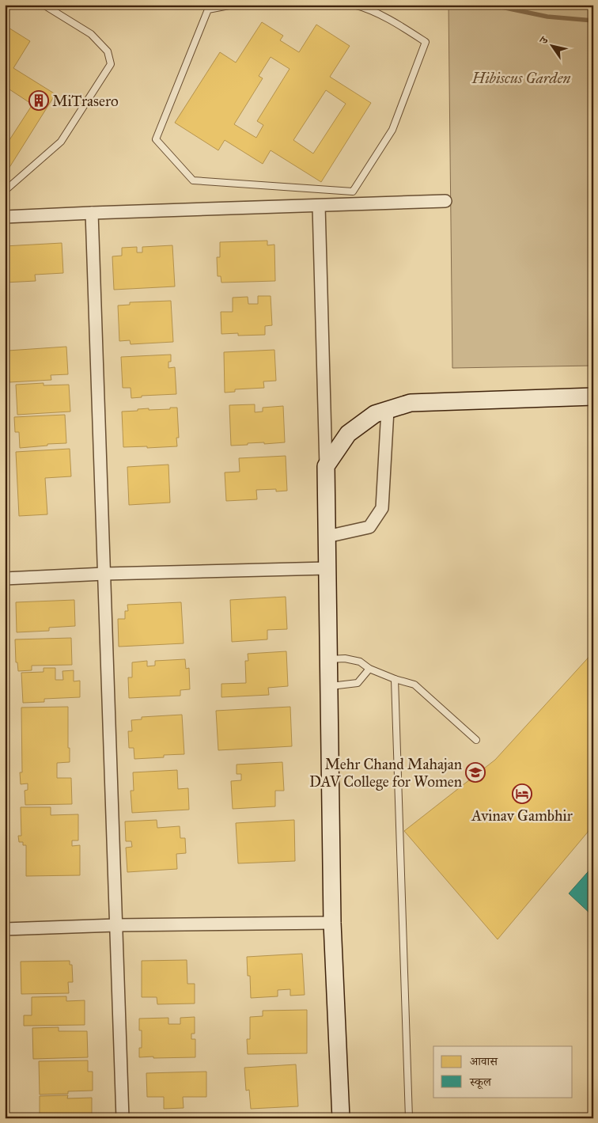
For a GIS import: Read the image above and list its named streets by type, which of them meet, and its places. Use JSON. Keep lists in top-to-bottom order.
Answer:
{
  "parks": ["Hibiscus Garden"],
  "places": {
    "building": ["MiTrasero"],
    "school or university": ["Mehr Chand Mahajan DAV College for Women"],
    "hotel": ["Avinav Gambhir"]
  },
  "legend": ["आवास", "स्कूल"],
  "north": "top left"
}
